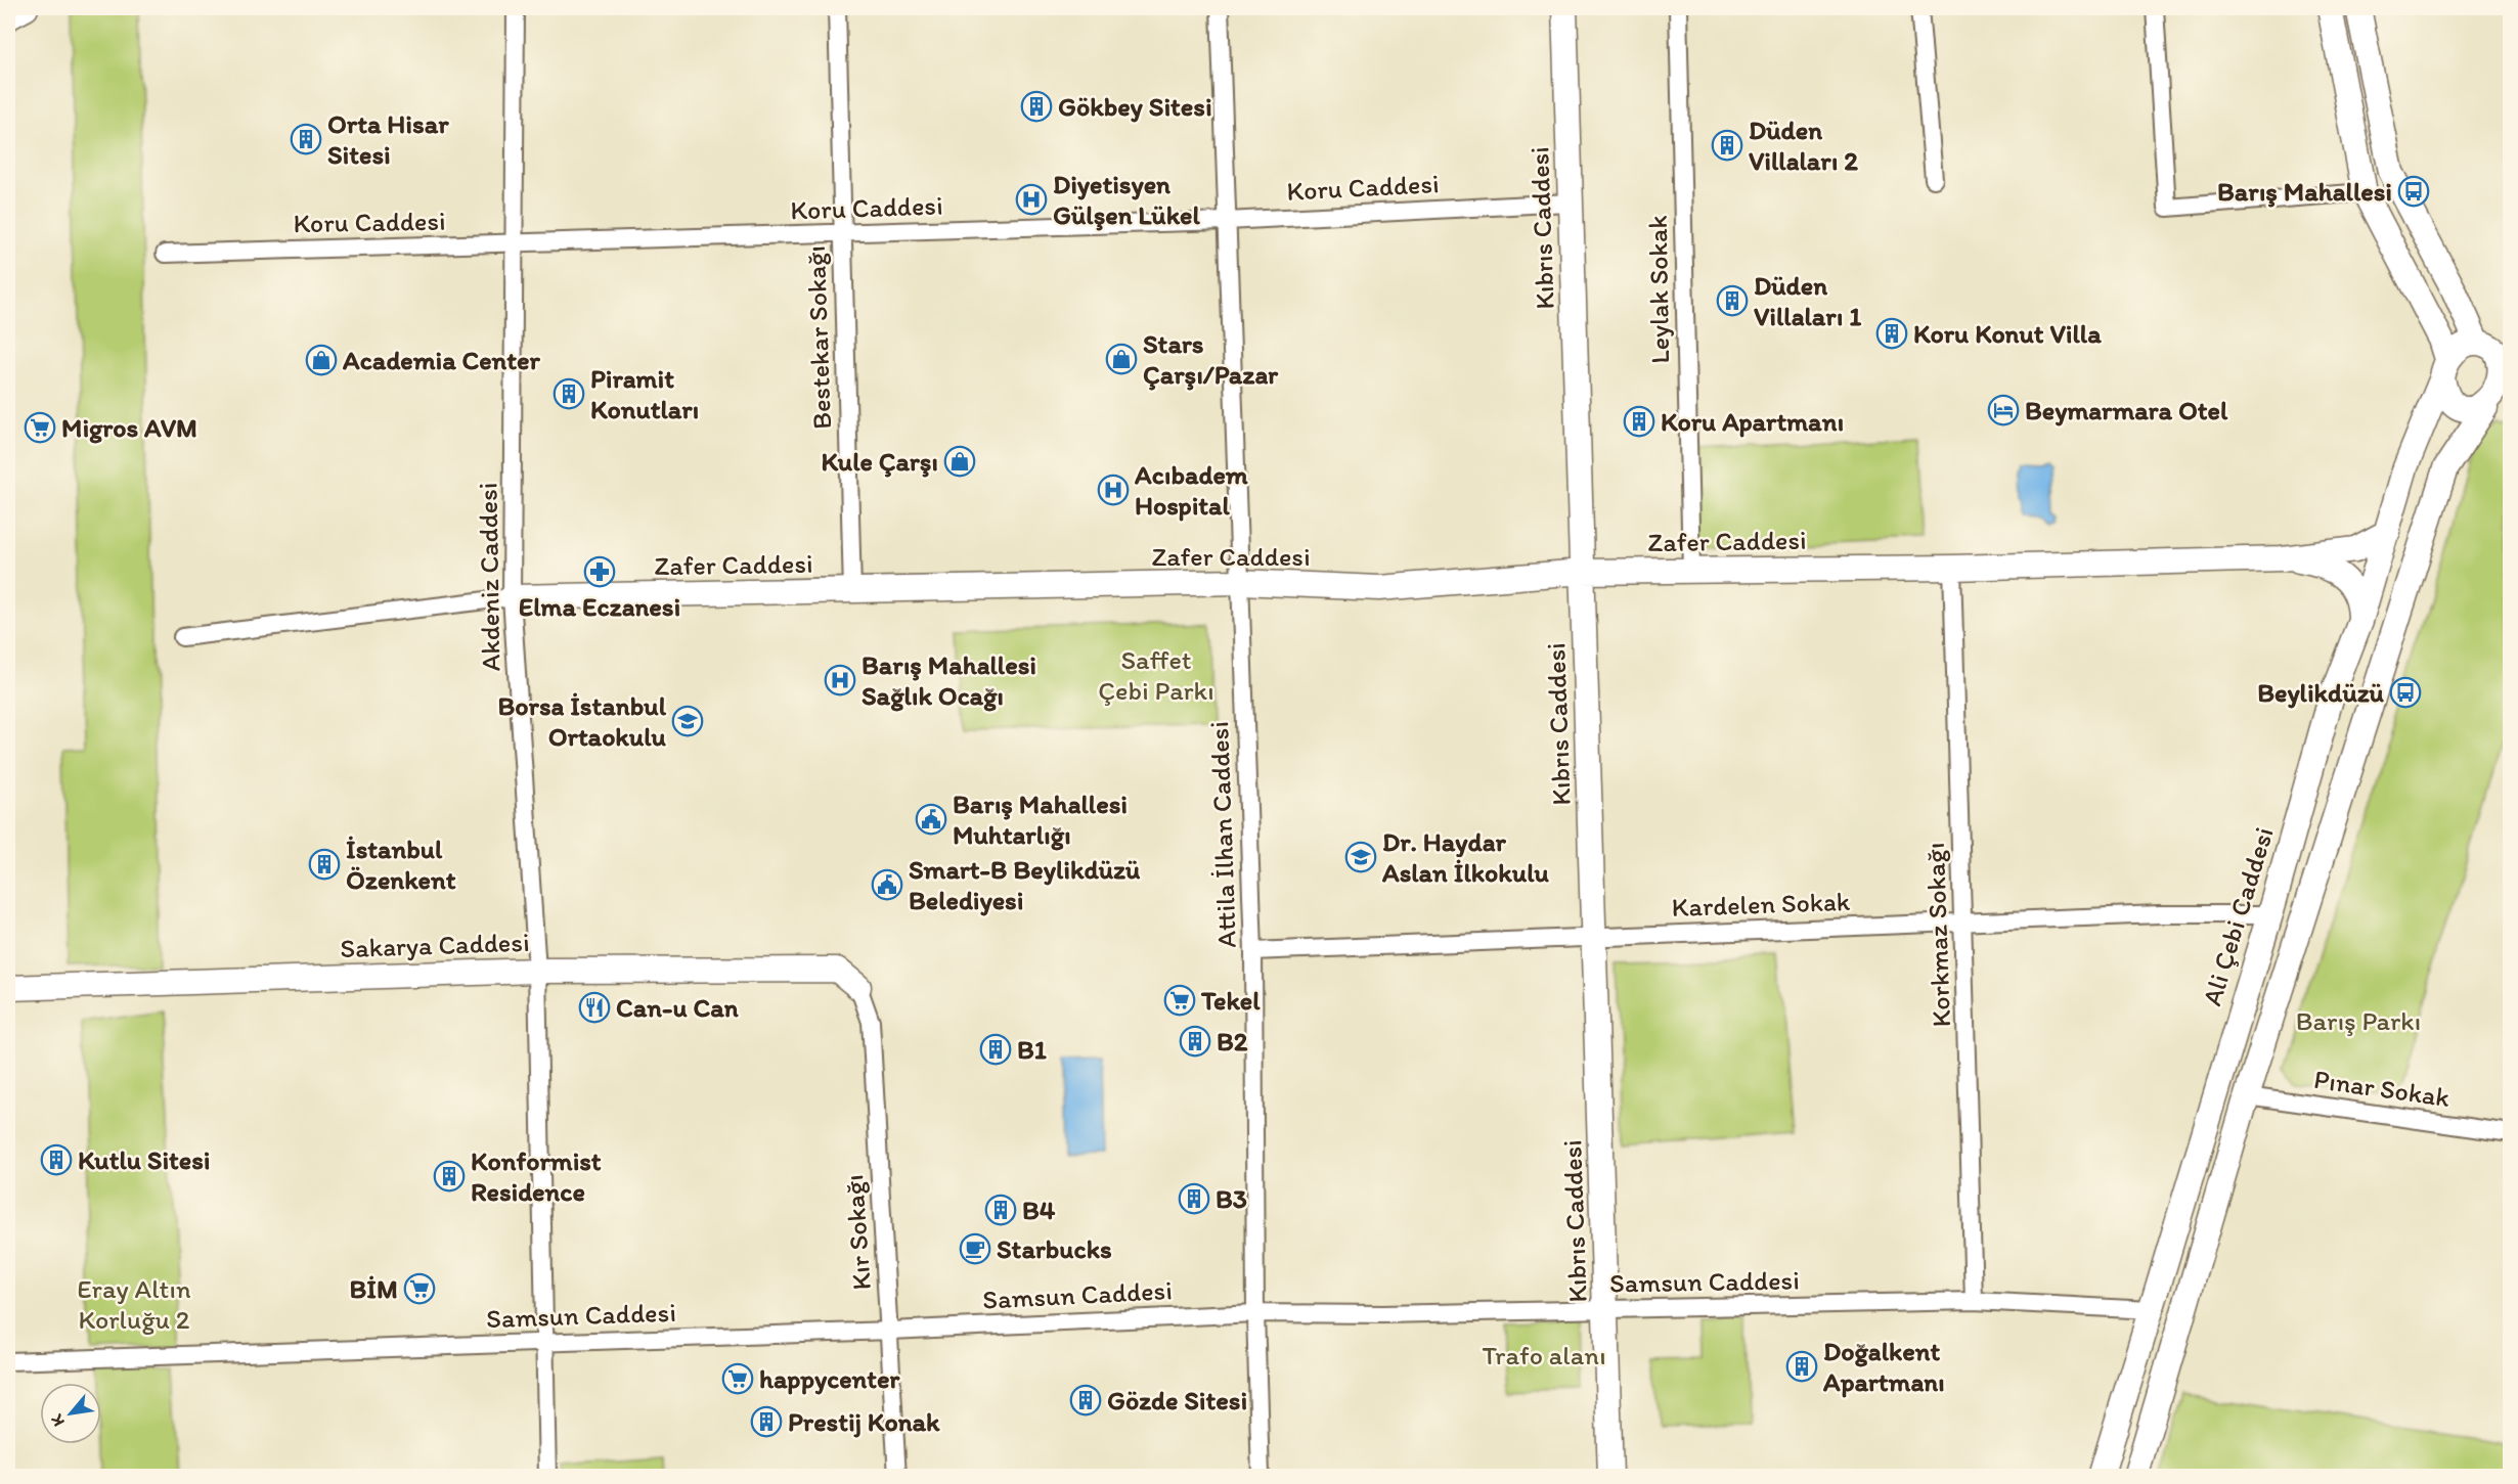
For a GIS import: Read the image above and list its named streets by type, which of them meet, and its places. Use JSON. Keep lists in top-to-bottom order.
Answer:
{
  "streets": {
    "main road": [
      "Kıbrıs Caddesi",
      "Zafer Caddesi",
      "Ali Çebi Caddesi",
      "Sakarya Caddesi"
    ],
    "street": [
      "Koru Caddesi",
      "Leylak Sokak",
      "Bestekar Sokağı",
      "Akdeniz Caddesi",
      "Attila İlhan Caddesi",
      "Kardelen Sokak",
      "Korkmaz Sokağı",
      "Pınar Sokak",
      "Kır Sokağı",
      "Samsun Caddesi"
    ]
  },
  "crossings": [
    ["Koru Caddesi", "Kıbrıs Caddesi"],
    ["Koru Caddesi", "Bestekar Sokağı"],
    ["Koru Caddesi", "Akdeniz Caddesi"],
    ["Koru Caddesi", "Attila İlhan Caddesi"],
    ["Kıbrıs Caddesi", "Zafer Caddesi"],
    ["Kıbrıs Caddesi", "Kardelen Sokak"],
    ["Kıbrıs Caddesi", "Samsun Caddesi"],
    ["Leylak Sokak", "Zafer Caddesi"],
    ["Bestekar Sokağı", "Zafer Caddesi"],
    ["Zafer Caddesi", "Akdeniz Caddesi"],
    ["Zafer Caddesi", "Attila İlhan Caddesi"],
    ["Zafer Caddesi", "Korkmaz Sokağı"],
    ["Akdeniz Caddesi", "Sakarya Caddesi"],
    ["Akdeniz Caddesi", "Samsun Caddesi"],
    ["Attila İlhan Caddesi", "Kardelen Sokak"],
    ["Attila İlhan Caddesi", "Samsun Caddesi"],
    ["Kardelen Sokak", "Ali Çebi Caddesi"],
    ["Kardelen Sokak", "Korkmaz Sokağı"],
    ["Ali Çebi Caddesi", "Samsun Caddesi"],
    ["Korkmaz Sokağı", "Samsun Caddesi"],
    ["Sakarya Caddesi", "Kır Sokağı"],
    ["Kır Sokağı", "Samsun Caddesi"]
  ],
  "parks": [
    "Saffet Çebi Parkı",
    "Barış Parkı",
    "Eray Altın Korluğu 2",
    "Trafo alanı"
  ],
  "places": {
    "building": [
      "Gökbey Sitesi",
      "Orta Hisar Sitesi",
      "Düden Villaları 2",
      "Düden Villaları 1",
      "Koru Konut Villa",
      "Piramit Konutları",
      "Koru Apartmanı",
      "İstanbul Özenkent",
      "B2",
      "B1",
      "Kutlu Sitesi",
      "Konformist Residence",
      "B3",
      "B4",
      "Doğalkent Apartmanı",
      "Gözde Sitesi",
      "Prestij Konak"
    ],
    "bus stop": ["Barış Mahallesi", "Beylikdüzü"],
    "hospital": ["Diyetisyen Gülşen Lükel", "Acıbadem Hospital", "Barış Mahallesi Sağlık Ocağı"],
    "shop": ["Stars Çarşı/Pazar", "Academia Center", "Kule Çarşı"],
    "hotel": ["Beymarmara Otel"],
    "supermarket": [
      "Migros AVM",
      "Tekel",
      "BİM",
      "happycenter"
    ],
    "pharmacy": ["Elma Eczanesi"],
    "school or university": ["Borsa İstanbul Ortaokulu", "Dr. Haydar Aslan İlkokulu"],
    "public building": ["Barış Mahallesi Muhtarlığı", "Smart-B Beylikdüzü Belediyesi"],
    "restaurant": ["Can-u Can"],
    "cafe": ["Starbucks"]
  },
  "north": "bottom left"
}
